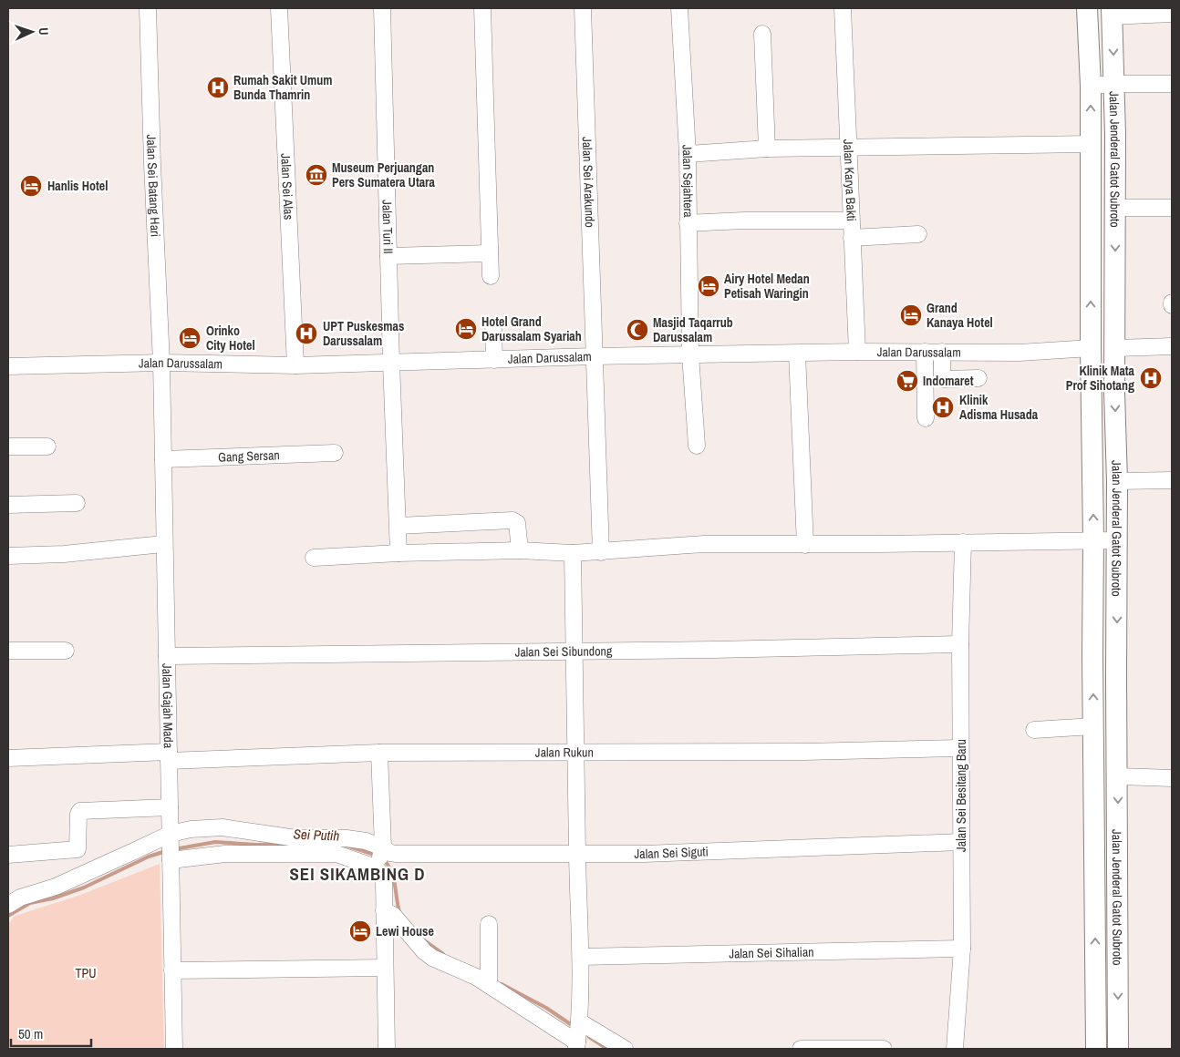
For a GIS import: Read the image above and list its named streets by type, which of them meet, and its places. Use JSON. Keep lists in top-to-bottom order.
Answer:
{
  "streets": {
    "main road": ["Jalan Jenderal Gatot Subroto"],
    "street": [
      "Jalan Karya Bakti",
      "Jalan Sejahtera",
      "Jalan Sei Arakundo",
      "Jalan Sei Batang Hari",
      "Jalan Sei Alas",
      "Jalan Turi II",
      "Jalan Darussalam",
      "Gang Sersan",
      "Jalan Sei Sibundong",
      "Jalan Gajah Mada",
      "Jalan Rukun",
      "Jalan Sei Besitang Baru",
      "Jalan Sei Siguti",
      "Jalan Sei Sihalian"
    ]
  },
  "crossings": [
    ["Jalan Jenderal Gatot Subroto", "Jalan Darussalam"],
    ["Jalan Karya Bakti", "Jalan Darussalam"],
    ["Jalan Sejahtera", "Jalan Darussalam"],
    ["Jalan Sei Arakundo", "Jalan Darussalam"],
    ["Jalan Sei Batang Hari", "Jalan Darussalam"],
    ["Jalan Sei Batang Hari", "Jalan Gajah Mada"],
    ["Jalan Sei Alas", "Jalan Darussalam"],
    ["Jalan Turi II", "Jalan Darussalam"],
    ["Jalan Darussalam", "Jalan Gajah Mada"],
    ["Gang Sersan", "Jalan Gajah Mada"],
    ["Jalan Sei Sibundong", "Jalan Gajah Mada"],
    ["Jalan Sei Sibundong", "Jalan Sei Besitang Baru"],
    ["Jalan Gajah Mada", "Jalan Rukun"],
    ["Jalan Rukun", "Jalan Sei Besitang Baru"],
    ["Jalan Sei Besitang Baru", "Jalan Sei Siguti"],
    ["Jalan Sei Besitang Baru", "Jalan Sei Sihalian"]
  ],
  "districts": ["SEI SIKAMBING D"],
  "water": ["Sei Putih"],
  "parks": ["TPU"],
  "places": {
    "hospital": [
      "Rumah Sakit Umum Bunda Thamrin",
      "UPT Puskesmas Darussalam",
      "Klinik Mata Prof Sihotang",
      "Klinik Adisma Husada"
    ],
    "museum": ["Museum Perjuangan Pers Sumatera Utara"],
    "hotel": [
      "Hanlis Hotel",
      "Airy Hotel Medan Petisah Waringin",
      "Grand Kanaya Hotel",
      "Hotel Grand Darussalam Syariah",
      "Orinko City Hotel",
      "Lewi House"
    ],
    "mosque": ["Masjid Taqarrub Darussalam"],
    "supermarket": ["Indomaret"]
  },
  "scale_bar": "50 m",
  "north": "right"
}
